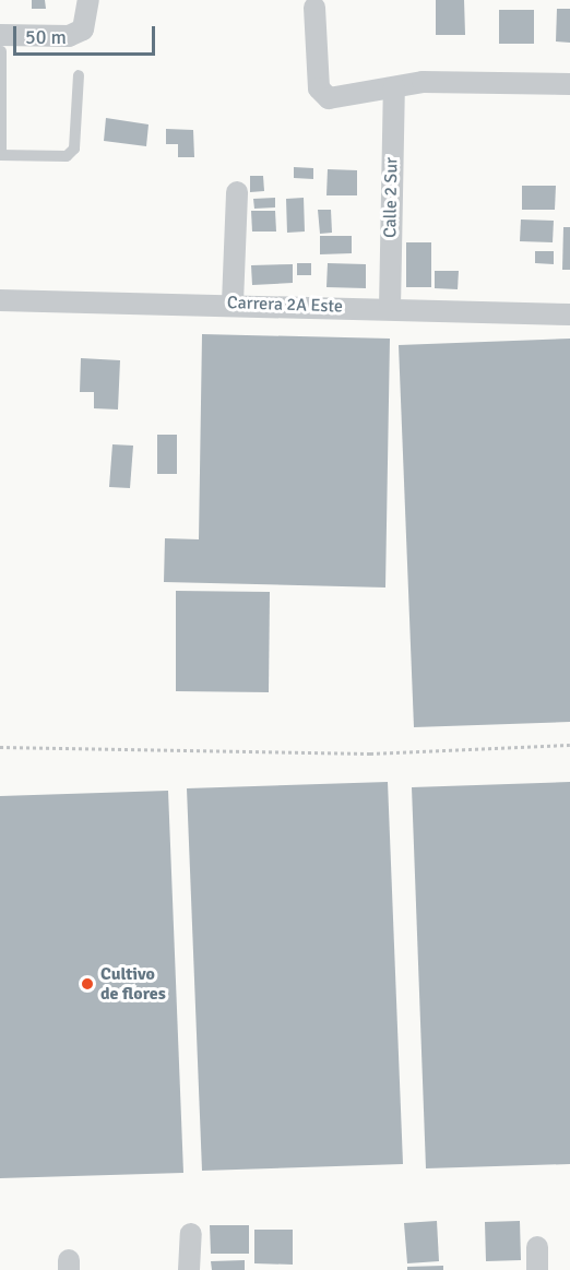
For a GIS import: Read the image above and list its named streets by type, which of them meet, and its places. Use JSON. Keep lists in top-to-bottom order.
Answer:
{
  "streets": {
    "street": ["Calle 2 Sur", "Carrera 2A Este"]
  },
  "crossings": [
    ["Calle 2 Sur", "Carrera 2A Este"]
  ],
  "places": ["Cultivo de flores"],
  "scale_bar": "50 m"
}
